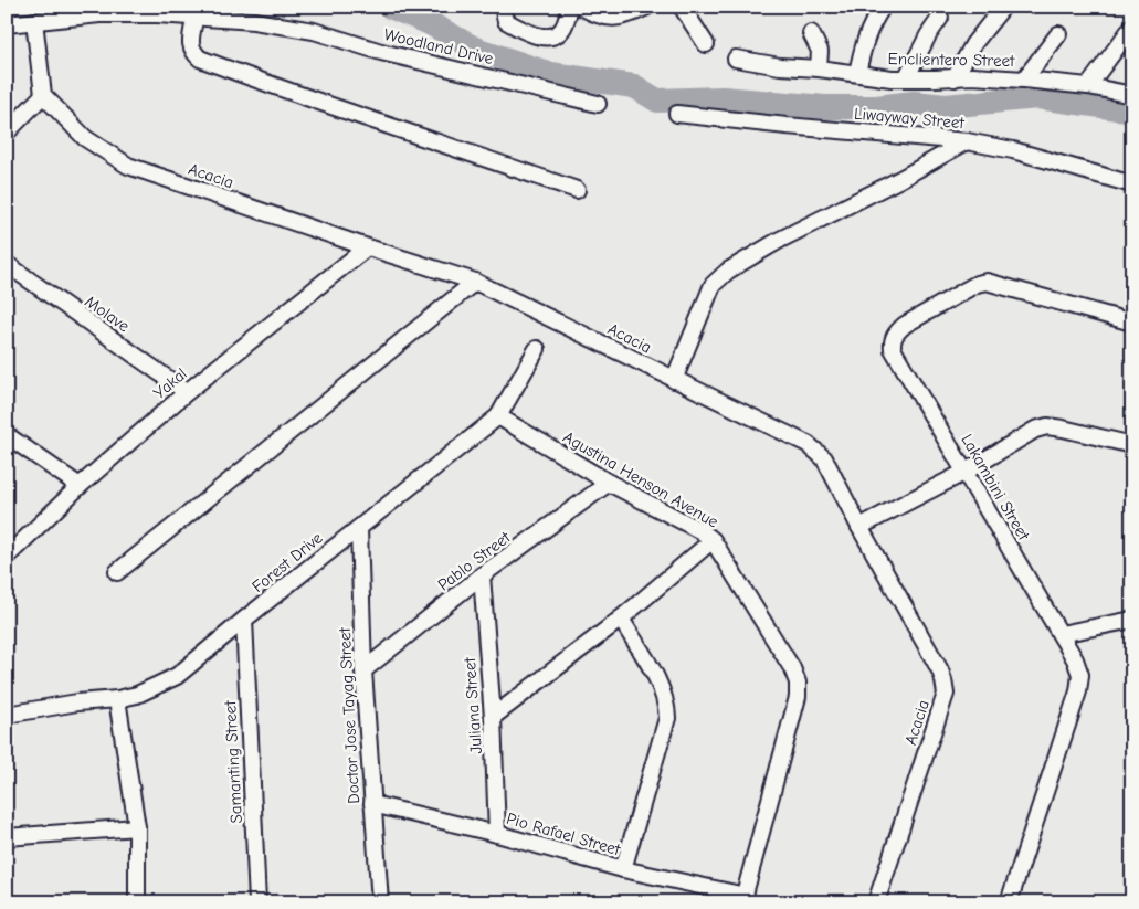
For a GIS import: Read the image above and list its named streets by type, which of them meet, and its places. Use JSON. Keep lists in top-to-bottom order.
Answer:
{
  "streets": {
    "street": [
      "Woodland Drive",
      "Enclientero Street",
      "Liwayway Street",
      "Acacia",
      "Molave",
      "Yakal",
      "Agustina Henson Avenue",
      "Lakambini Street",
      "Pablo Street",
      "Forest Drive",
      "Juliana Street",
      "Doctor Jose Tayag Street",
      "Samanting Street",
      "Pio Rafael Street"
    ]
  },
  "crossings": [
    ["Acacia", "Yakal"],
    ["Molave", "Yakal"],
    ["Agustina Henson Avenue", "Pablo Street"],
    ["Agustina Henson Avenue", "Forest Drive"],
    ["Agustina Henson Avenue", "Pio Rafael Street"],
    ["Pablo Street", "Juliana Street"],
    ["Pablo Street", "Doctor Jose Tayag Street"],
    ["Forest Drive", "Doctor Jose Tayag Street"],
    ["Forest Drive", "Samanting Street"],
    ["Juliana Street", "Pio Rafael Street"],
    ["Doctor Jose Tayag Street", "Pio Rafael Street"]
  ]
}
